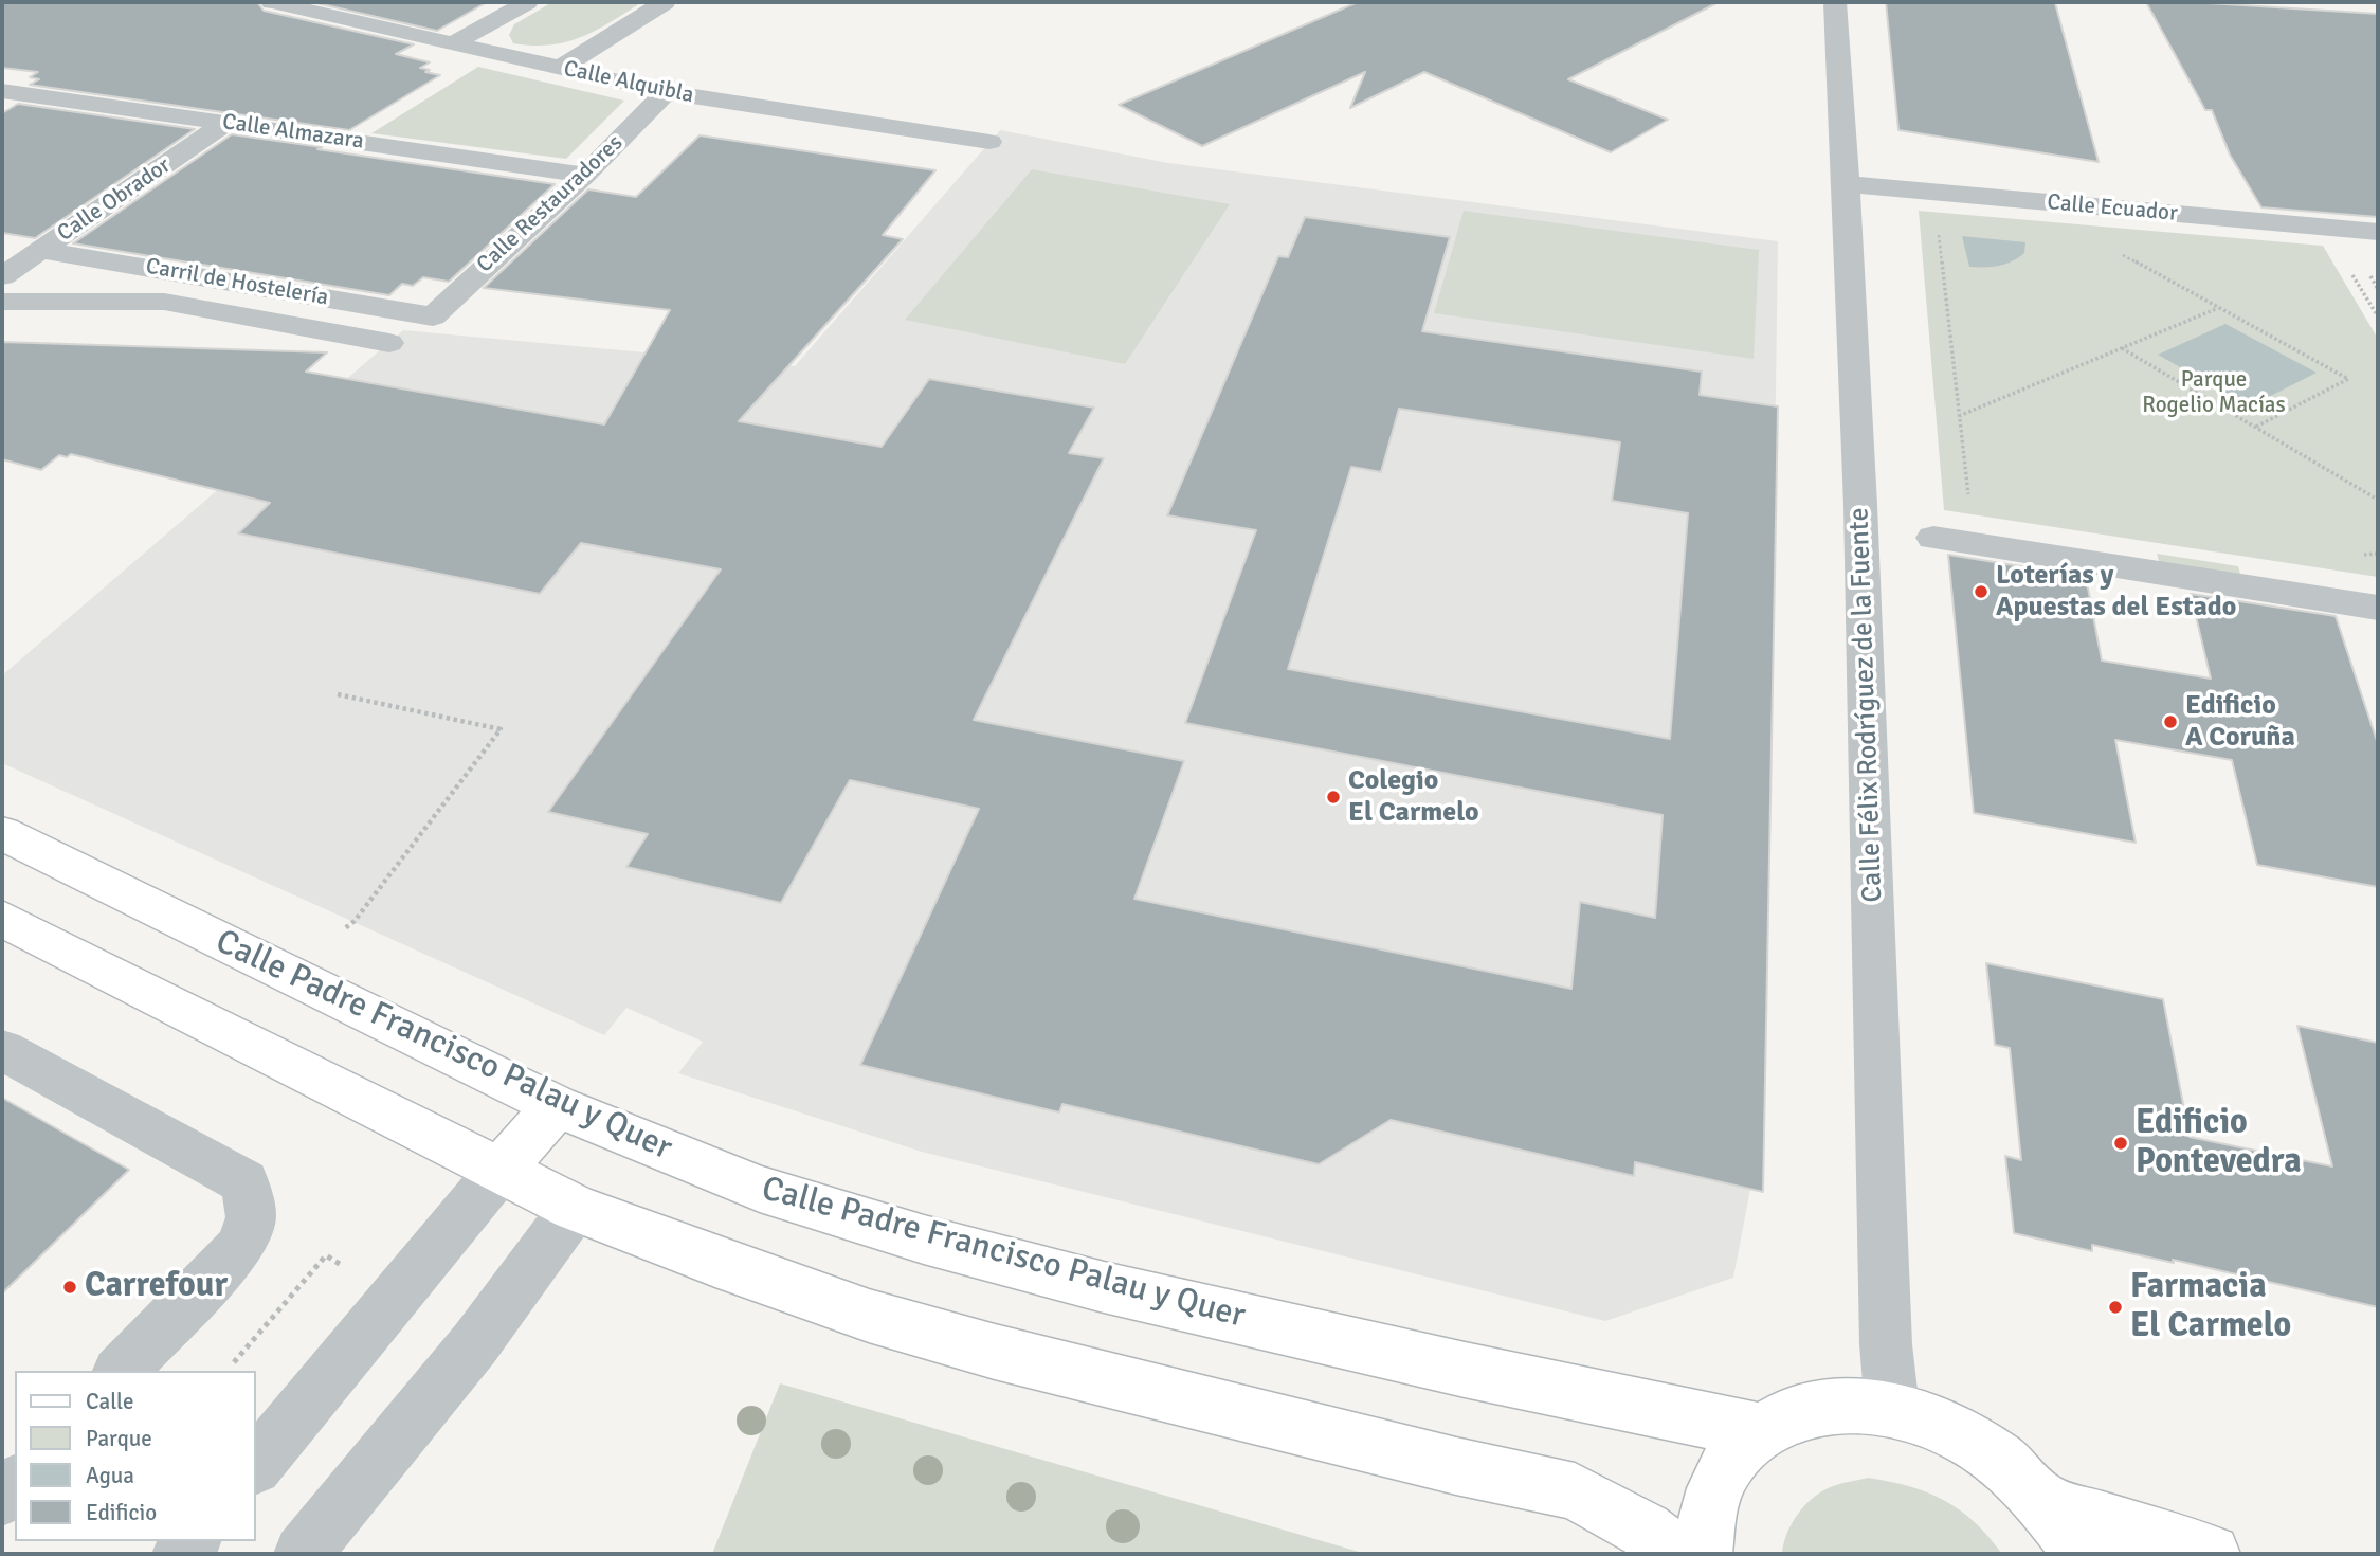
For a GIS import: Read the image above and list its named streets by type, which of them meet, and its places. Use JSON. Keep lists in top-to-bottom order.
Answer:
{
  "streets": {
    "main road": ["Calle Padre Francisco Palau y Quer"],
    "street": [
      "Calle Alquibla",
      "Calle Almazara",
      "Calle Obrador",
      "Calle Restauradores",
      "Calle Ecuador",
      "Carril de Hostelería",
      "Calle Félix Rodríguez de la Fuente"
    ]
  },
  "crossings": [
    ["Calle Alquibla", "Calle Restauradores"],
    ["Calle Almazara", "Calle Obrador"],
    ["Calle Almazara", "Calle Restauradores"],
    ["Calle Obrador", "Carril de Hostelería"],
    ["Calle Restauradores", "Carril de Hostelería"],
    ["Calle Ecuador", "Calle Félix Rodríguez de la Fuente"]
  ],
  "parks": ["Parque Rogelio Macías"],
  "places": [
    "Loterías y Apuestas del Estado",
    "Edificio A Coruña",
    "Colegio El Carmelo",
    "Edificio Pontevedra",
    "Carrefour",
    "Farmacia El Carmelo"
  ],
  "legend": [
    "Calle",
    "Parque",
    "Agua",
    "Edificio"
  ]
}
